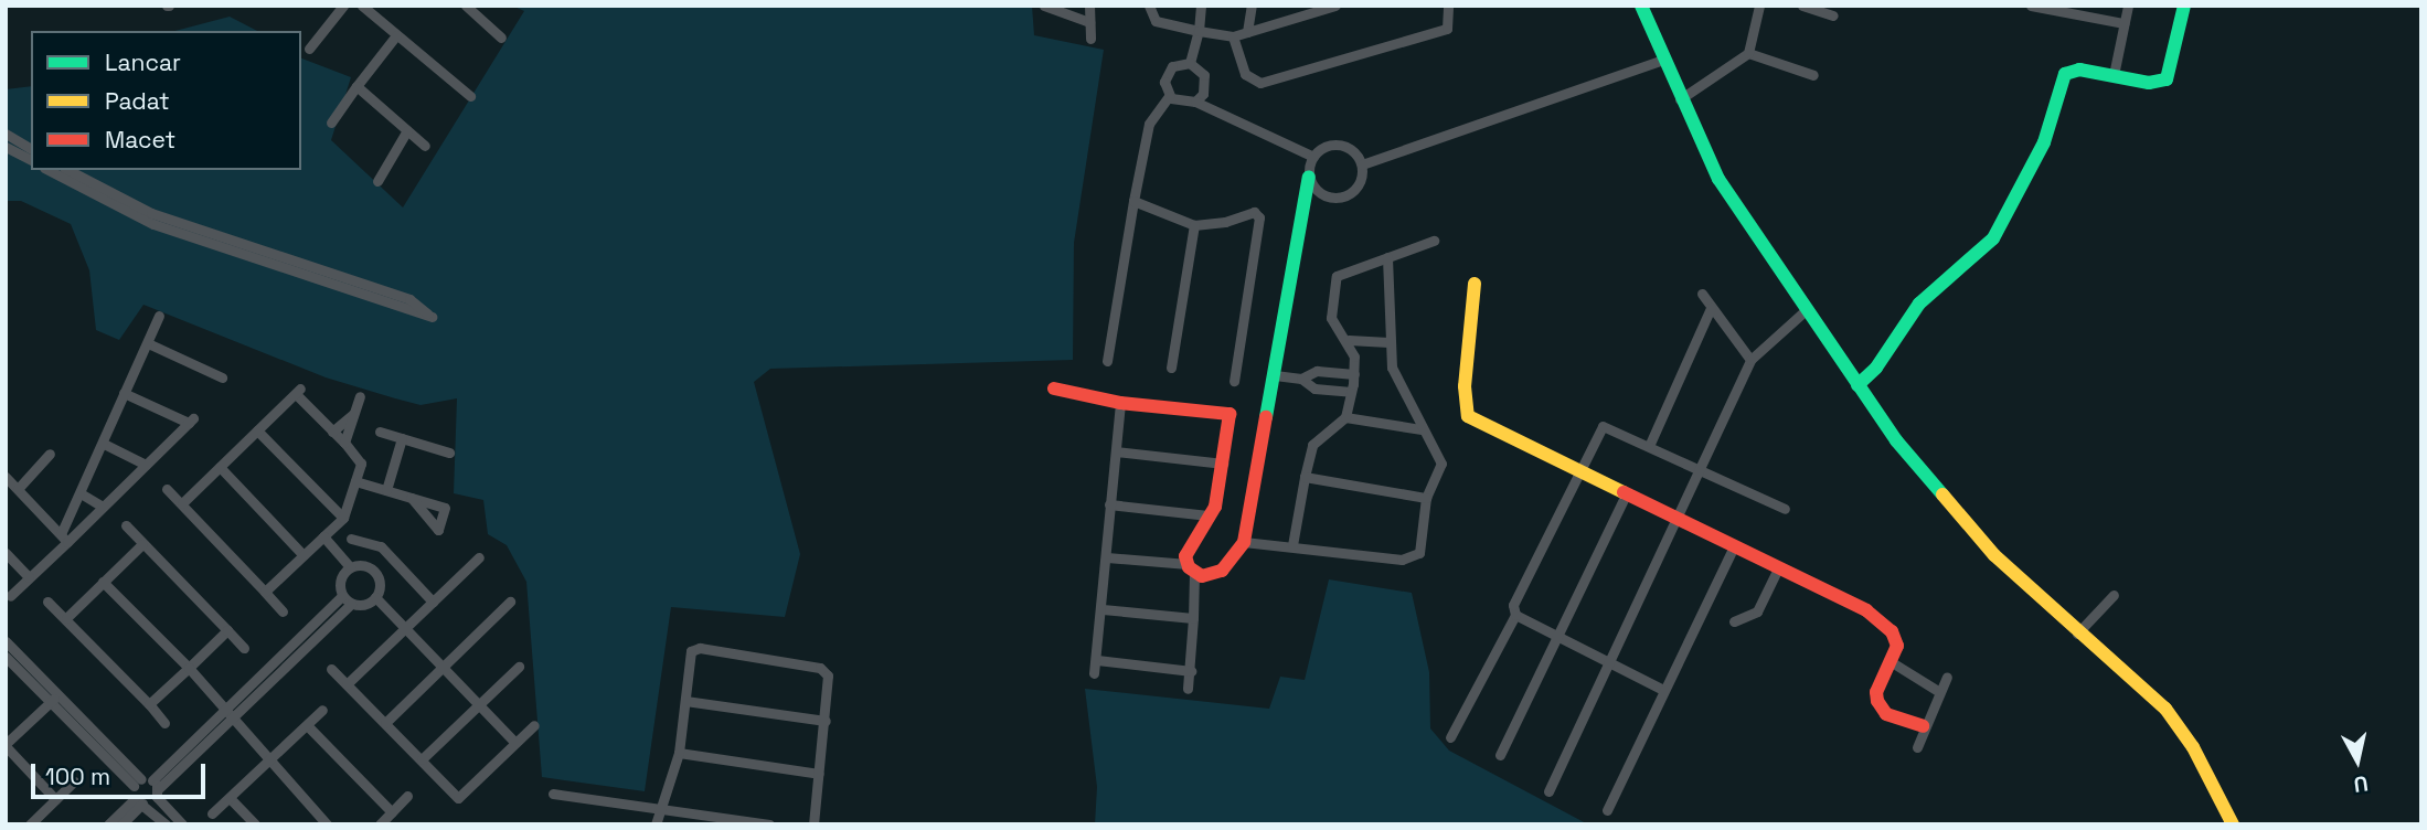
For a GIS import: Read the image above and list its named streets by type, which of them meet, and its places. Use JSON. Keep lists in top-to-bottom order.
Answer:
{
  "legend": ["Lancar", "Padat", "Macet"],
  "scale_bar": "100 m",
  "north": "bottom"
}
